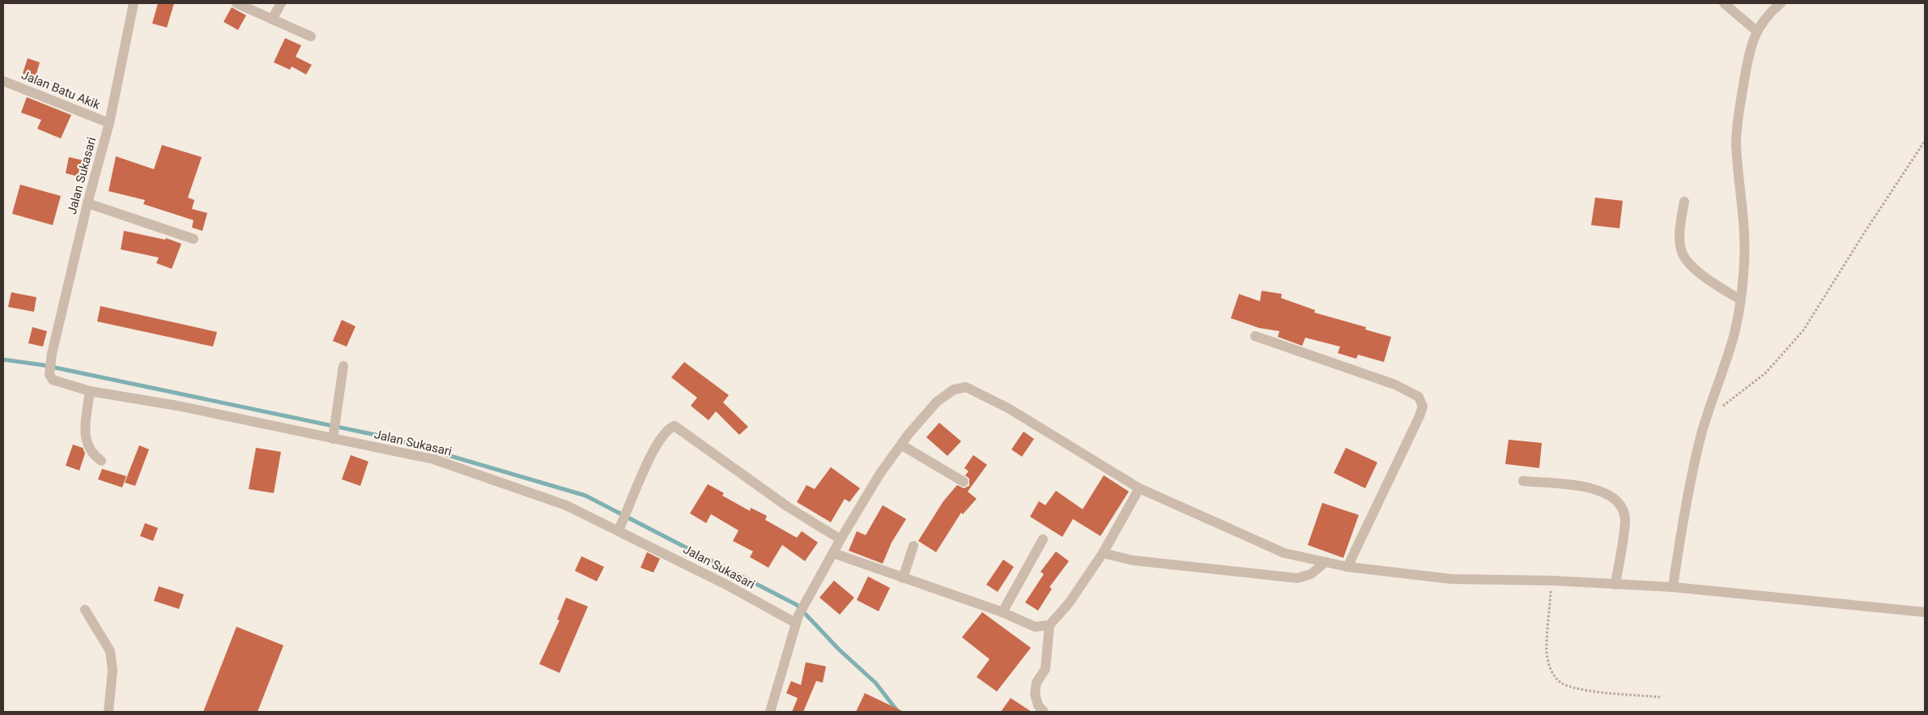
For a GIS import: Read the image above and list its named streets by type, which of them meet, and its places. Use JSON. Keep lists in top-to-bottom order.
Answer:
{
  "streets": {
    "street": ["Jalan Batu Akik", "Jalan Sukasari"]
  },
  "crossings": [
    ["Jalan Batu Akik", "Jalan Sukasari"]
  ]
}
